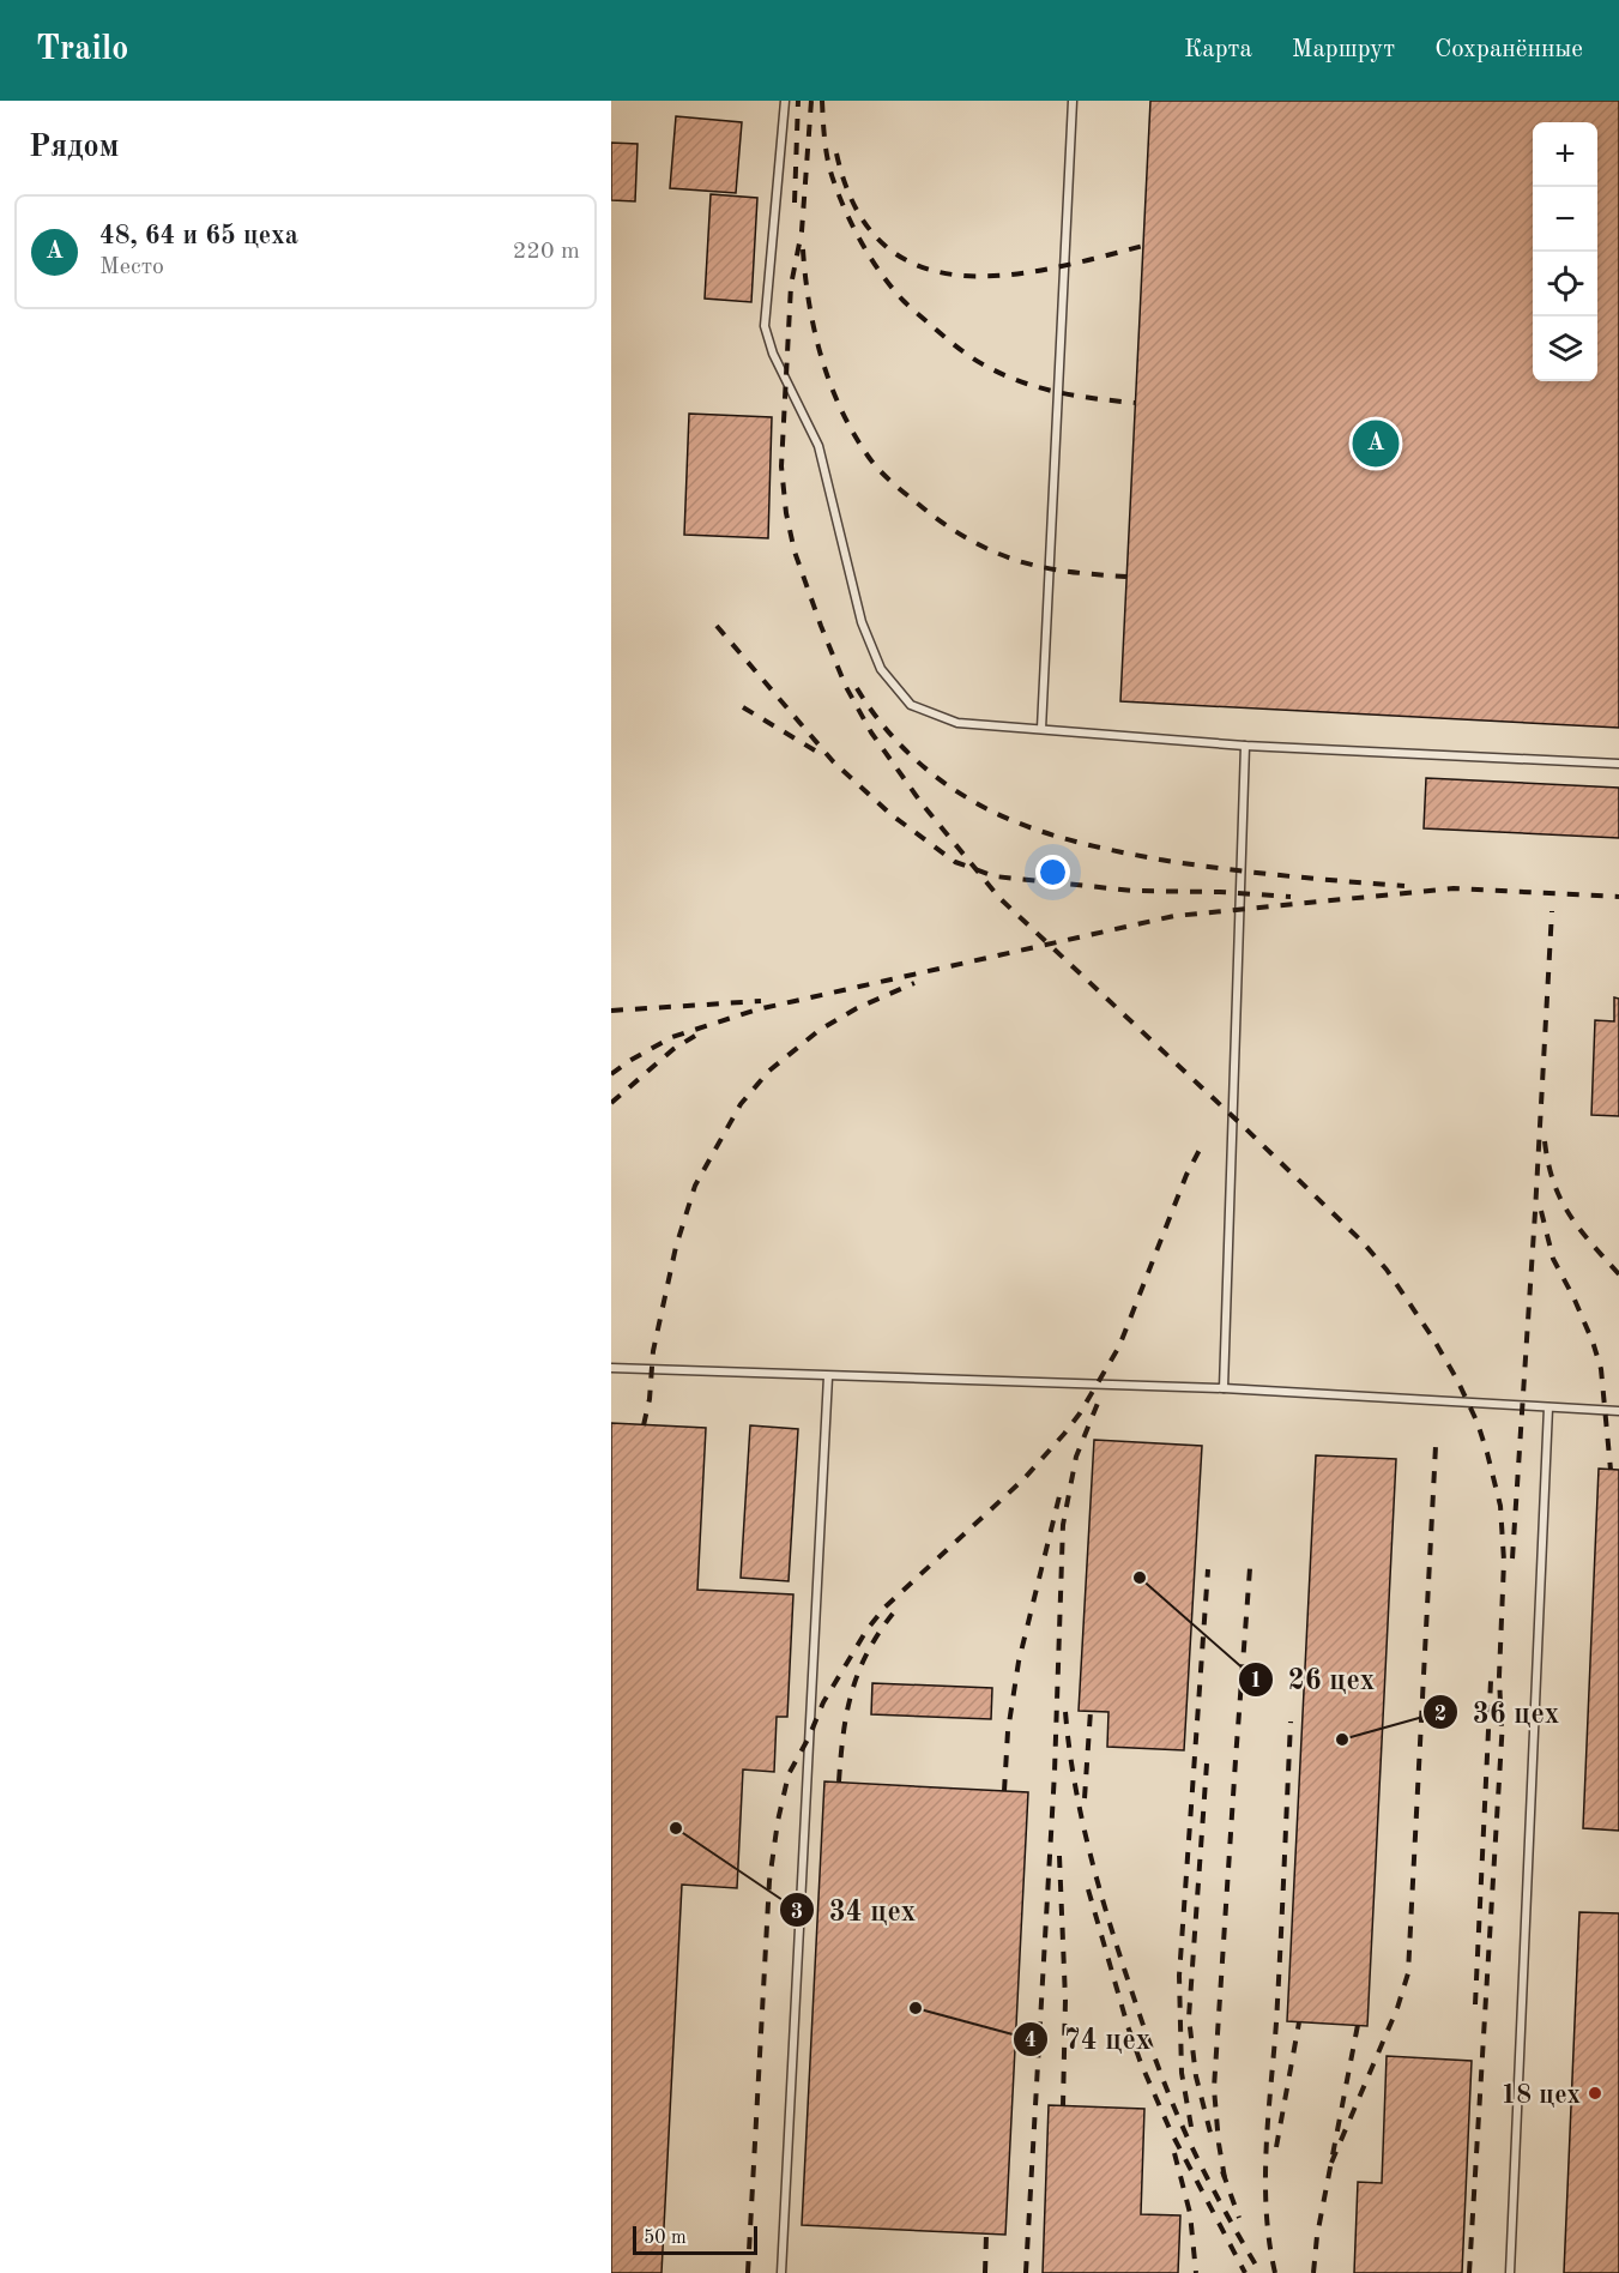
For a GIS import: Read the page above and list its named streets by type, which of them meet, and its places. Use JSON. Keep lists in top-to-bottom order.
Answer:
{
  "places": [
    "26 цех",
    "36 цех",
    "34 цех",
    "74 цех",
    "18 цех"
  ],
  "scale_bar": "50 m",
  "page": {
    "header": "Trailo",
    "nav": ["Карта", "Маршрут", "Сохранённые"],
    "heading": "Рядом",
    "map_buttons": ["+", "−"],
    "list": [
      {
        "mark": "A",
        "name": "48, 64 и 65 цеха",
        "note": "Место",
        "value": "220 m"
      }
    ],
    "pins": "A",
    "scale": "50 m"
  }
}
